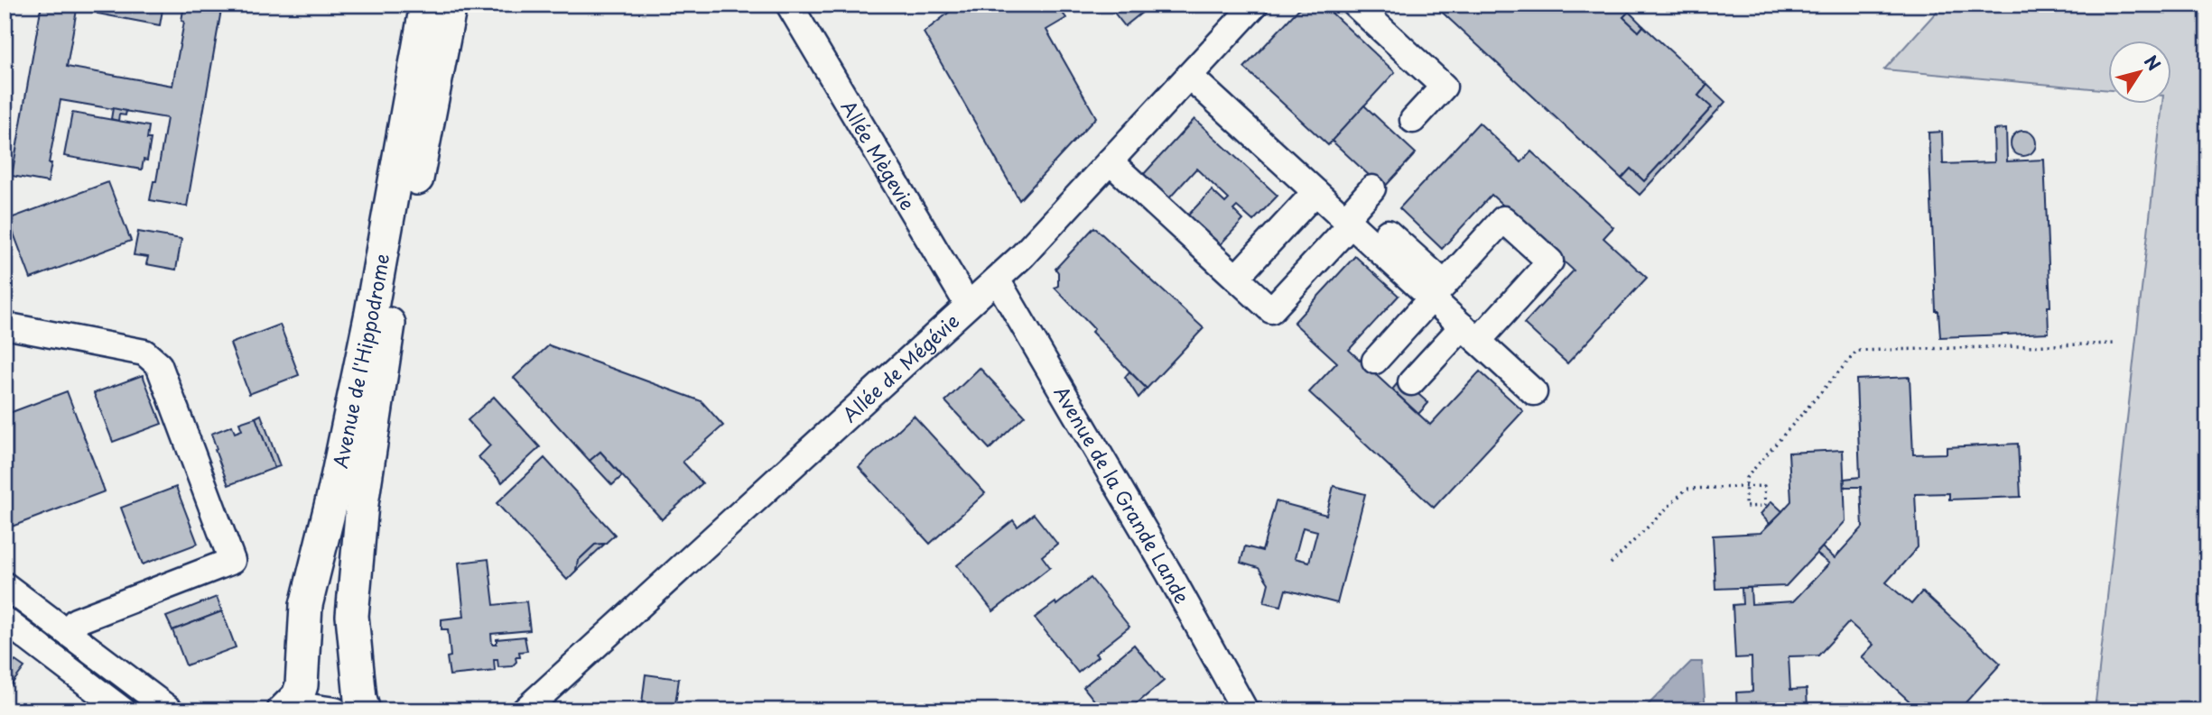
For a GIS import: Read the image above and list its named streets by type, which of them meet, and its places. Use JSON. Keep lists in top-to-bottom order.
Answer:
{
  "streets": {
    "main road": ["Avenue de l'Hippodrome"],
    "street": ["Allée Mègevie", "Allée de Mégévie", "Avenue de la Grande Lande"]
  },
  "crossings": [
    ["Allée Mègevie", "Allée de Mégévie"],
    ["Allée de Mégévie", "Avenue de la Grande Lande"]
  ],
  "north": "top right"
}
